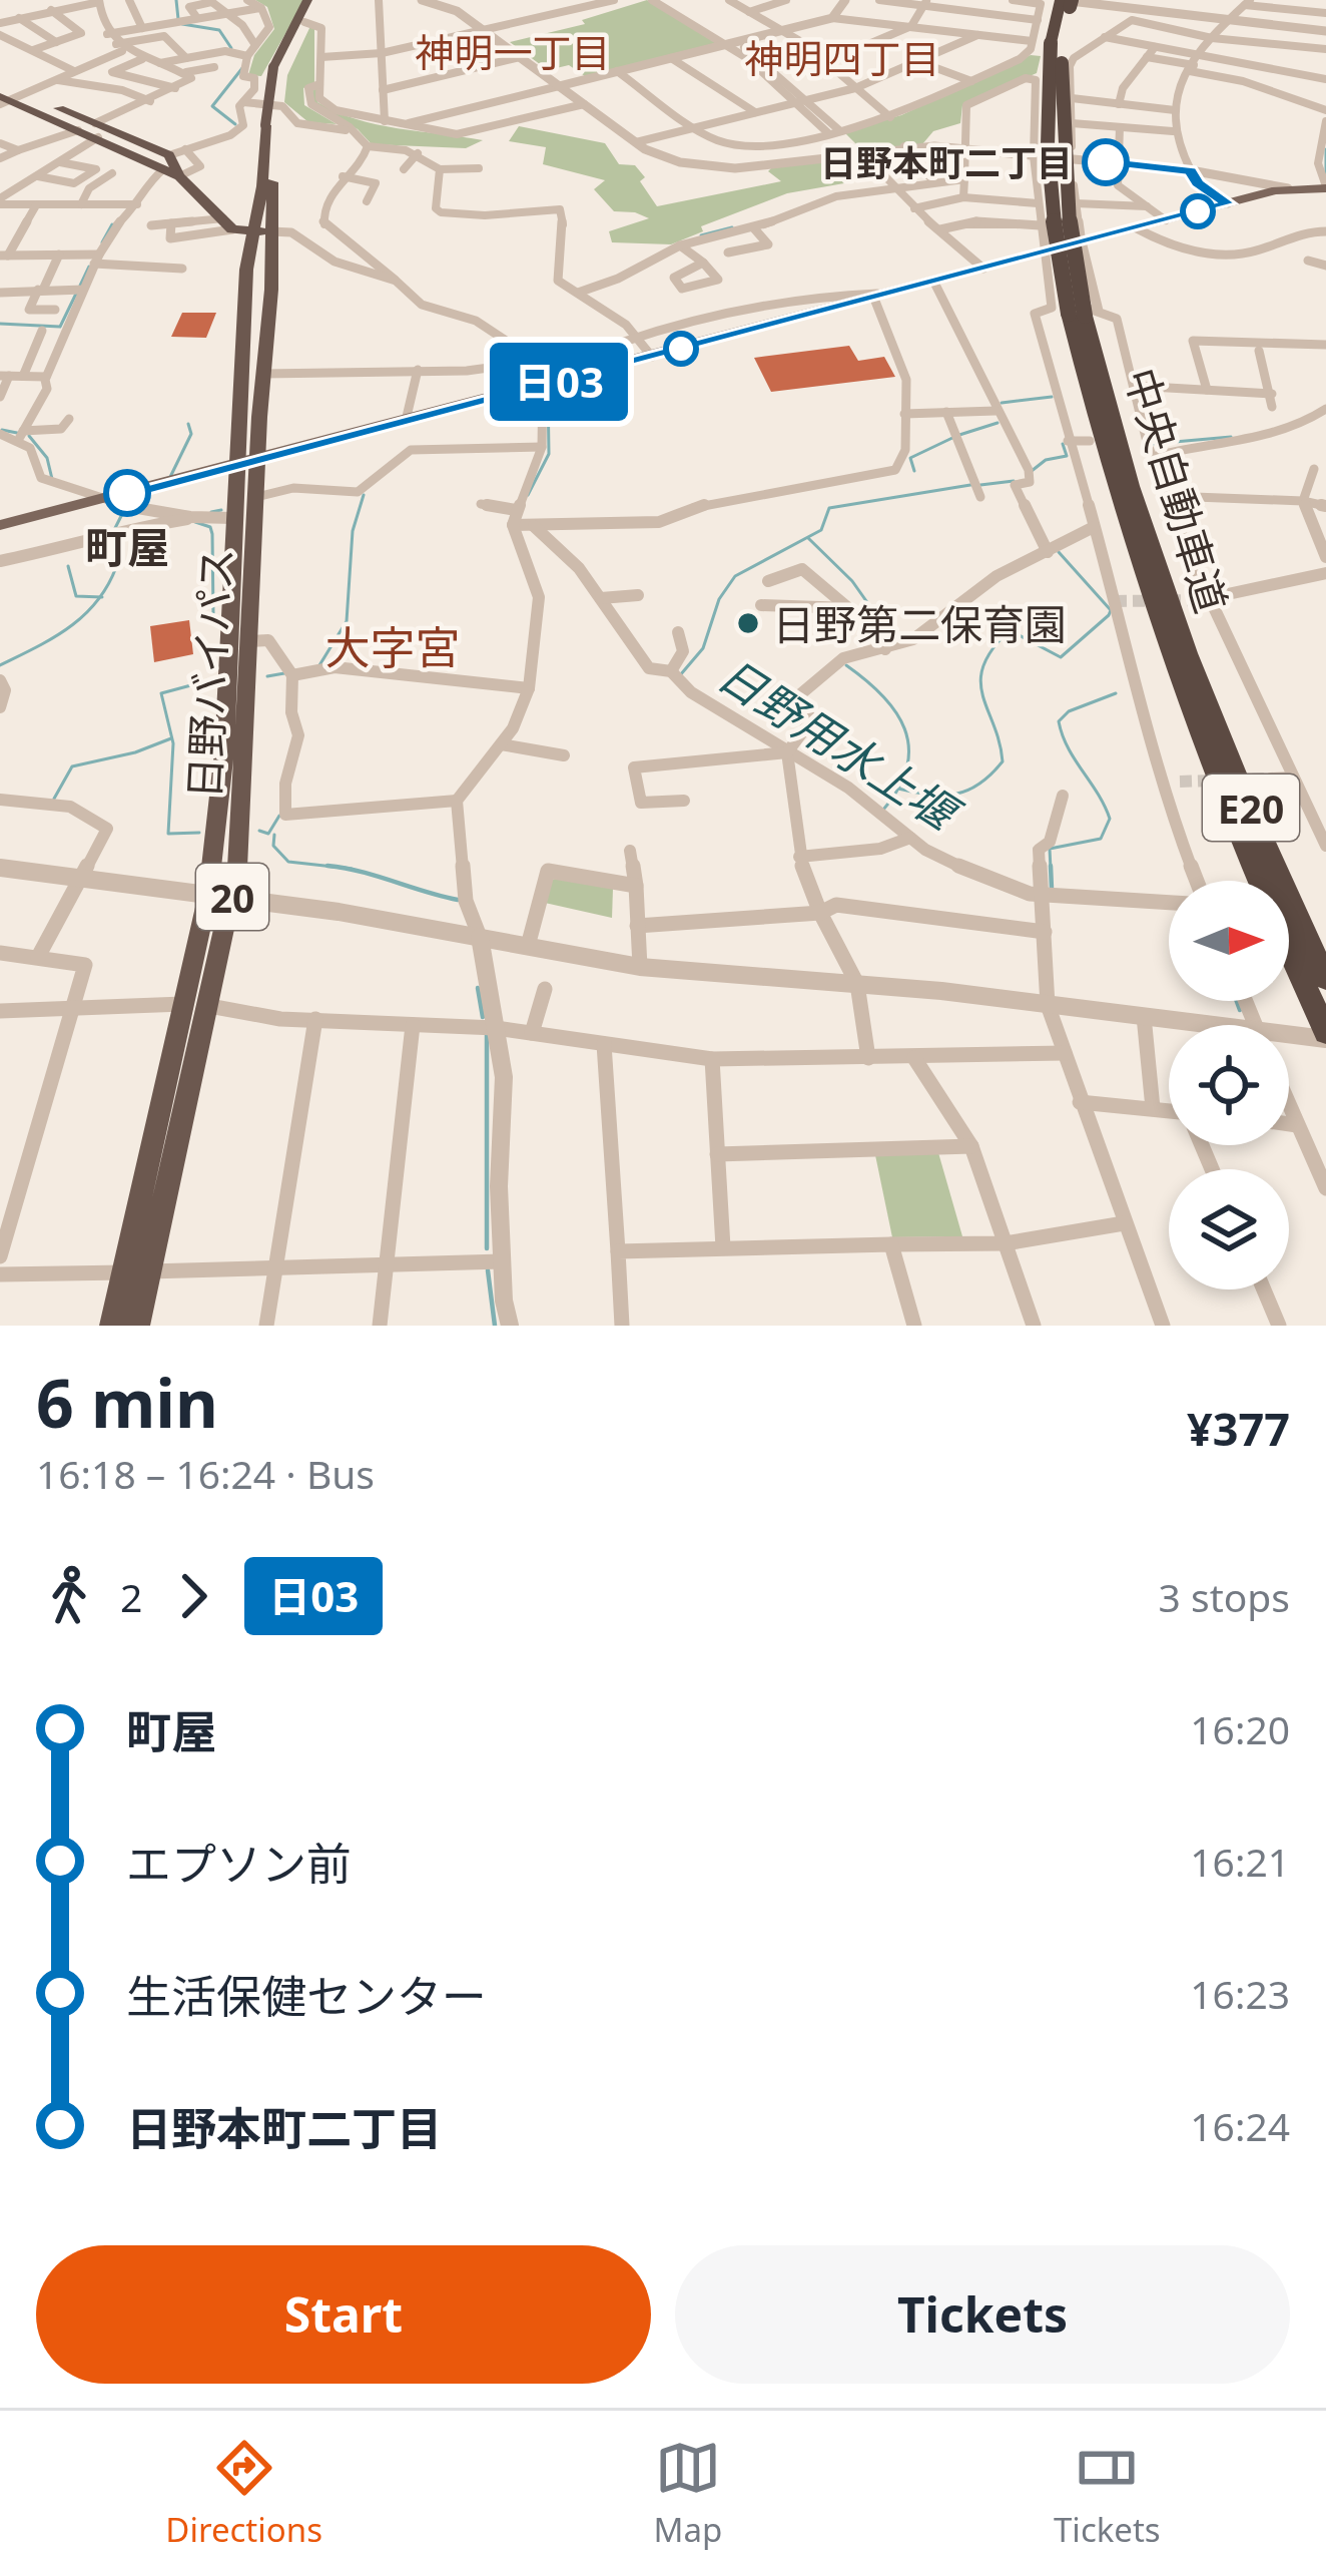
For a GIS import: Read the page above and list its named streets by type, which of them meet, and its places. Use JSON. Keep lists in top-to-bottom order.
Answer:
{
  "streets": {
    "highway": [
      "中央自動車道",
      "日野バイパス",
      "E20",
      "20"
    ]
  },
  "districts": ["神明一丁目", "神明四丁目", "大字宮"],
  "water": ["日野用水上堰"],
  "places": ["日野本町二丁目", "町屋", "日野第二保育園"],
  "lines": ["bus line 日03"],
  "north": "right",
  "page": {
    "on_map": "日03",
    "heading": ["6 min", "16:18 – 16:24 · Bus", "¥377"],
    "legs": ["2", "日03", "3 stops"],
    "list": [
      {
        "name": "町屋",
        "value": "16:20"
      },
      {
        "name": "エプソン前",
        "value": "16:21"
      },
      {
        "name": "生活保健センター",
        "value": "16:23"
      },
      {
        "name": "日野本町二丁目",
        "value": "16:24"
      }
    ],
    "buttons": ["Start", "Tickets"],
    "tabs": ["Directions", "Map", "Tickets"]
  }
}
